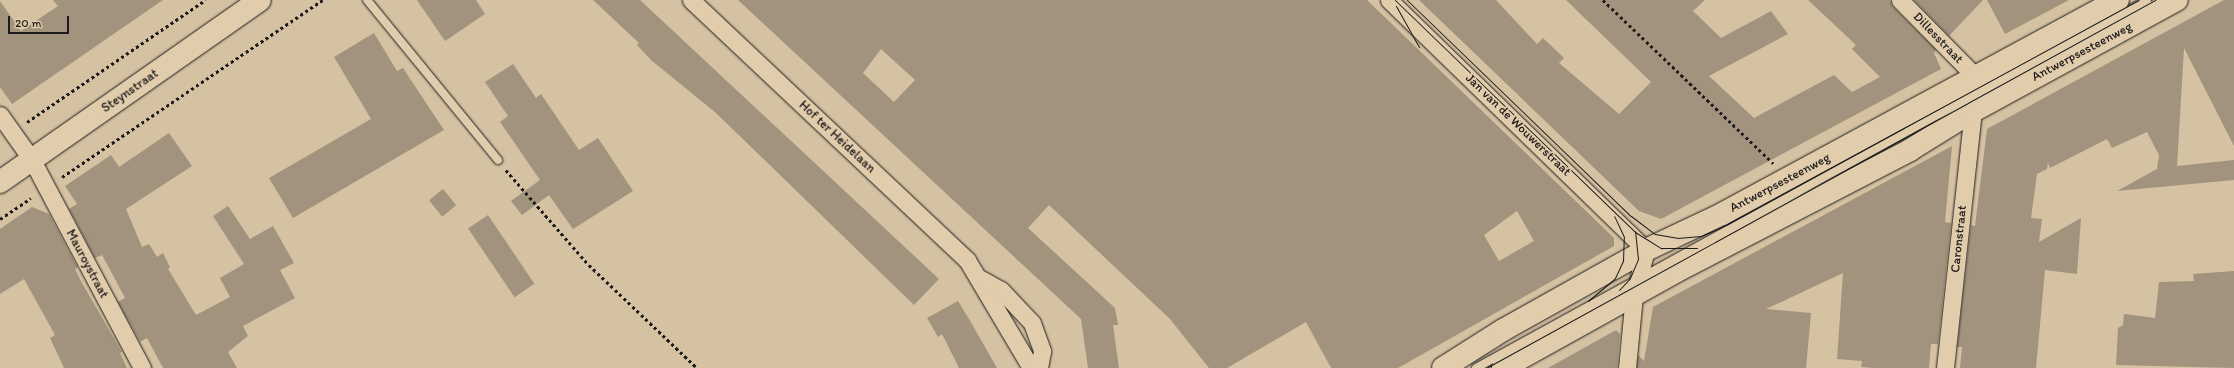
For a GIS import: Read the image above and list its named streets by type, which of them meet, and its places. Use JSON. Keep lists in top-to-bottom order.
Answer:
{
  "streets": {
    "street": [
      "Dillesstraat",
      "Antwerpsesteenweg",
      "Steynstraat",
      "Jan van de Wouwerstraat",
      "Hof ter Heidelaan",
      "Caronstraat",
      "Mauroystraat"
    ]
  },
  "crossings": [
    ["Dillesstraat", "Antwerpsesteenweg"],
    ["Antwerpsesteenweg", "Jan van de Wouwerstraat"],
    ["Antwerpsesteenweg", "Caronstraat"],
    ["Steynstraat", "Mauroystraat"]
  ],
  "scale_bar": "20 m"
}
